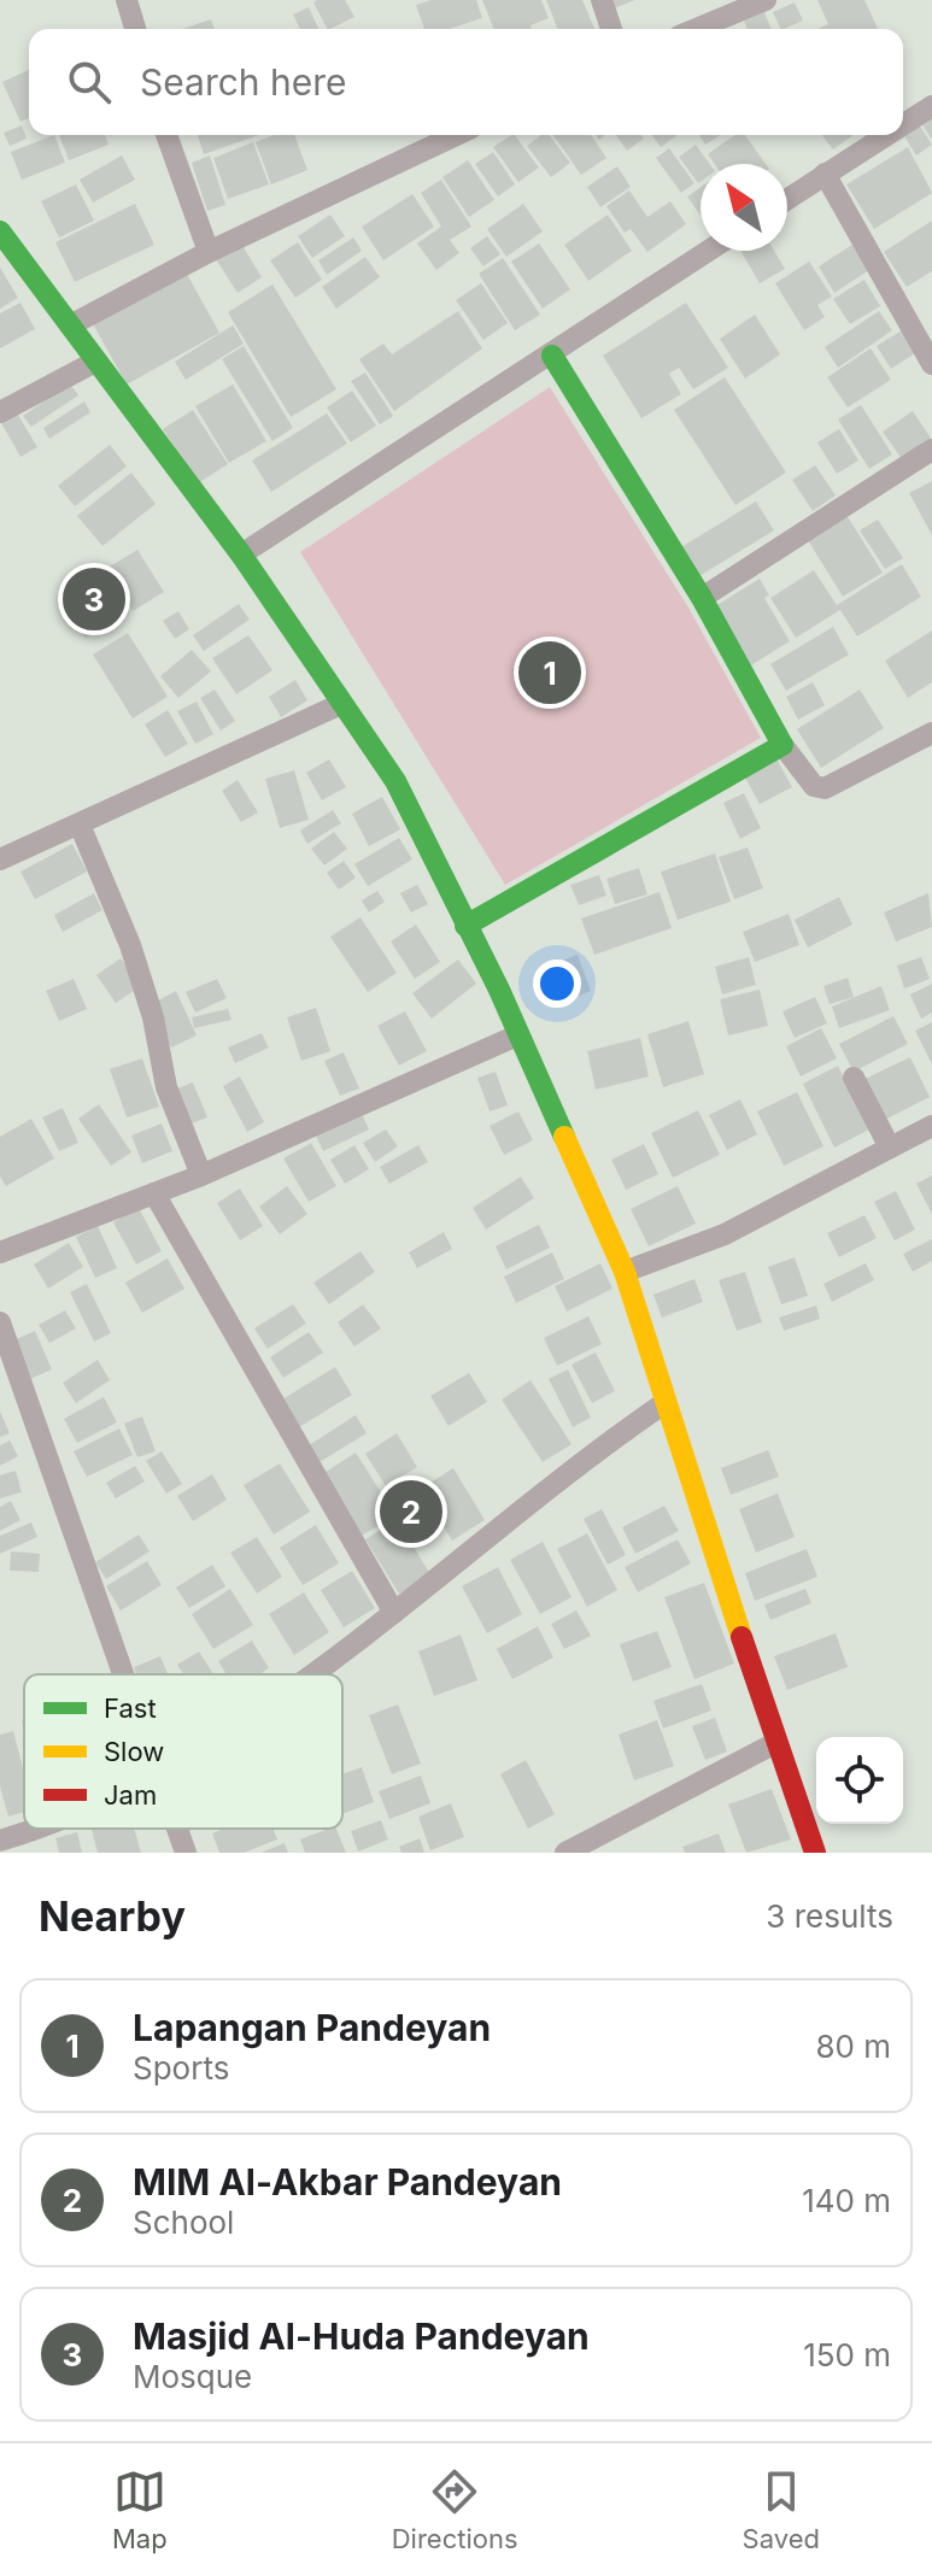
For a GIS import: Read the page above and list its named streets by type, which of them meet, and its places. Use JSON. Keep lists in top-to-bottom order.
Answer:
{
  "legend": ["Fast", "Slow", "Jam"],
  "north": "top left",
  "page": {
    "search": "Search here",
    "pins": ["3", "1", "2"],
    "heading": ["Nearby", "3 results"],
    "list": [
      {
        "mark": "1",
        "name": "Lapangan Pandeyan",
        "note": "Sports",
        "value": "80 m"
      },
      {
        "mark": "2",
        "name": "MIM Al-Akbar Pandeyan",
        "note": "School",
        "value": "140 m"
      },
      {
        "mark": "3",
        "name": "Masjid Al-Huda Pandeyan",
        "note": "Mosque",
        "value": "150 m"
      }
    ],
    "nav": ["Map", "Directions", "Saved"]
  }
}
